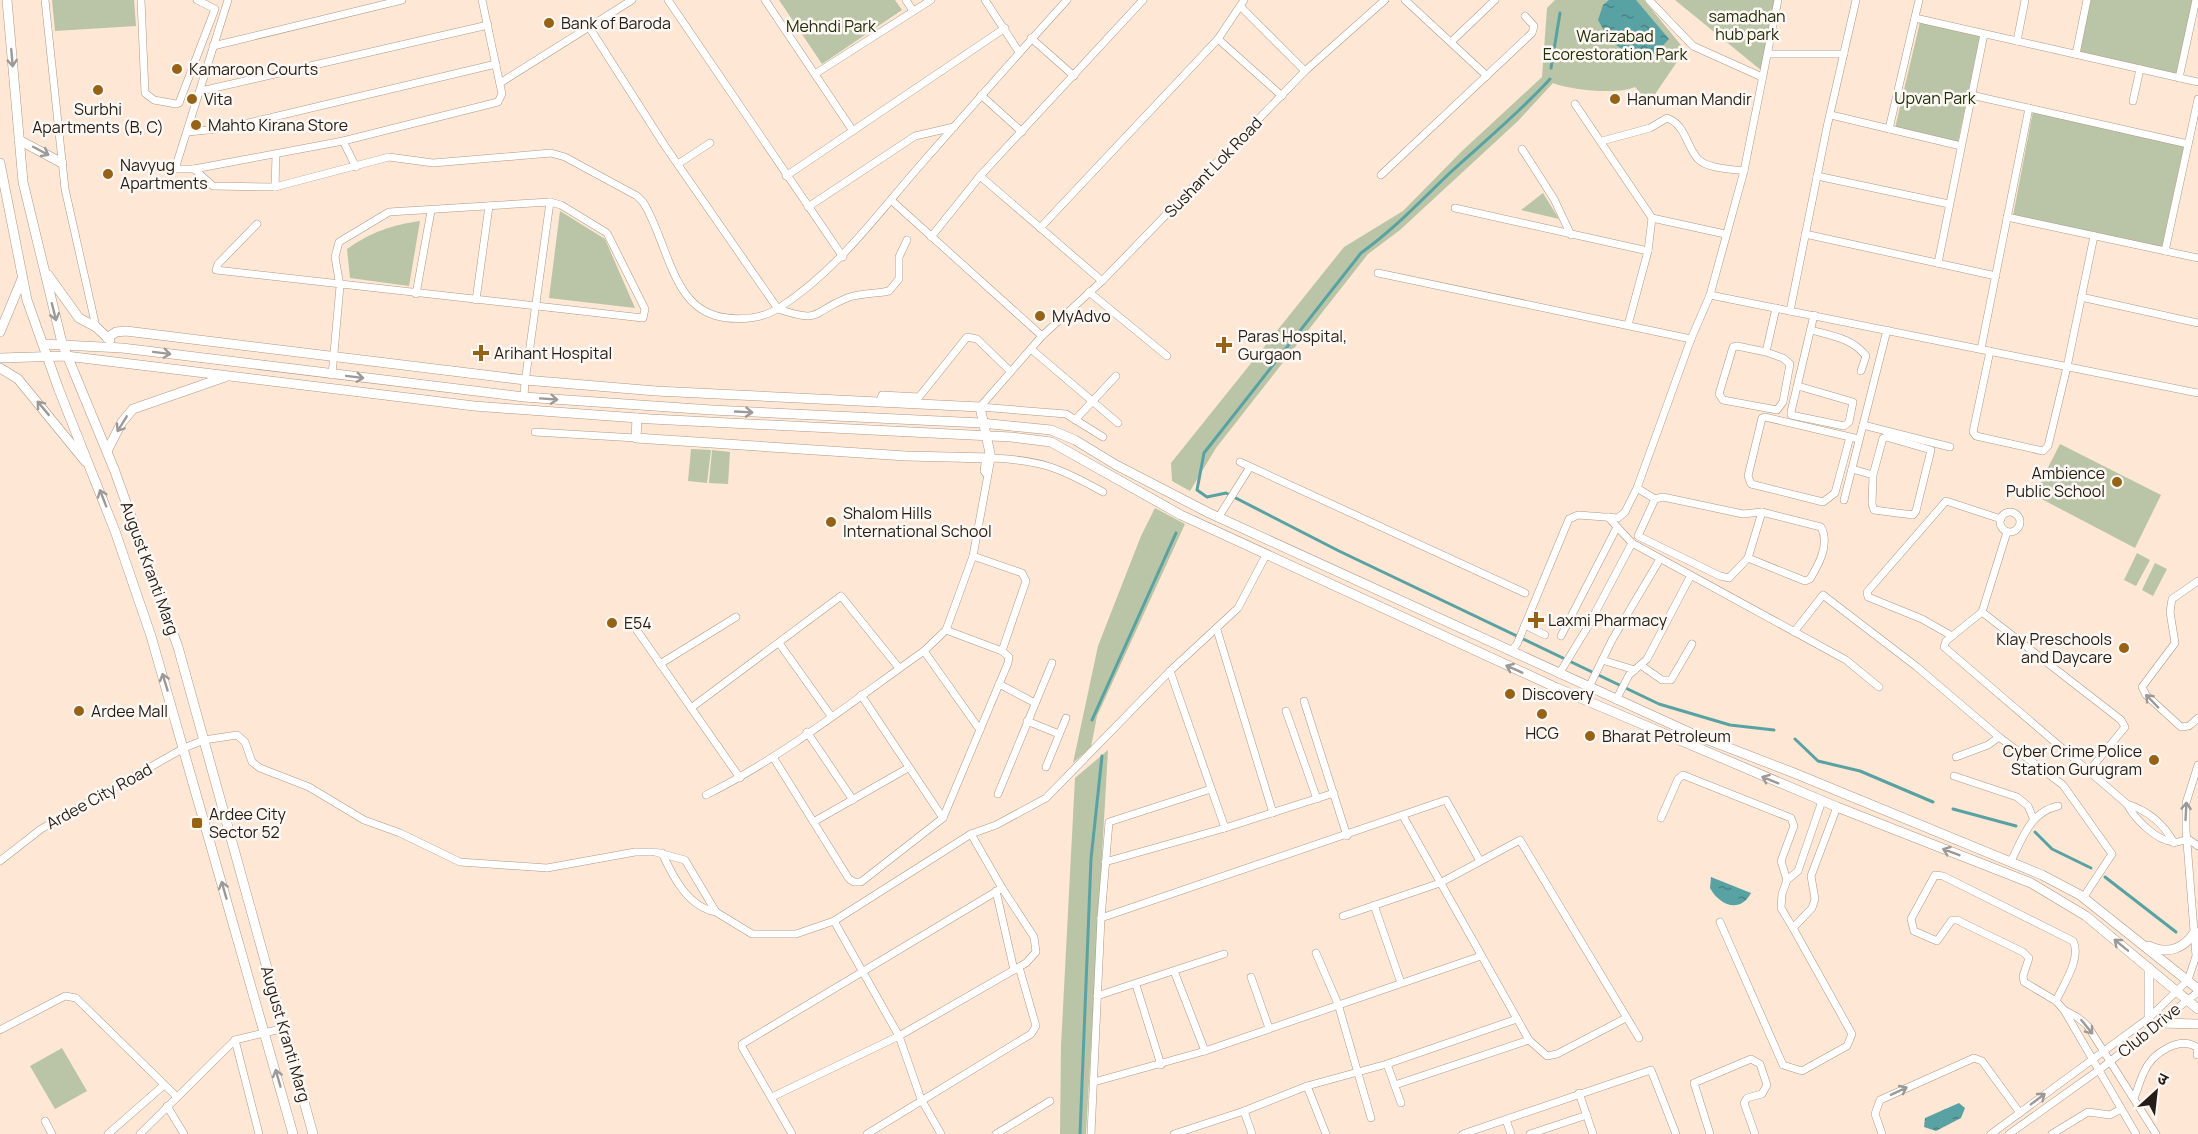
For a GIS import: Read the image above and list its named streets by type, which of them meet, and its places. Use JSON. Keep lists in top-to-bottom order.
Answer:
{
  "streets": {
    "main road": ["August Kranti Marg"],
    "street": ["Sushant Lok Road", "Ardee City Road", "Club Drive"]
  },
  "crossings": [
    ["August Kranti Marg", "Ardee City Road"]
  ],
  "parks": [
    "samadhan hub park",
    "Mehndi Park",
    "Warizabad Ecorestoration Park",
    "Upvan Park"
  ],
  "places": {
    "other": [
      "Bank of Baroda",
      "Kamaroon Courts",
      "Surbhi Apartments (B, C)",
      "Vita",
      "Hanuman Mandir",
      "Mahto Kirana Store",
      "Navyug Apartments",
      "MyAdvo",
      "Ambience Public School",
      "Shalom Hills International School",
      "E54",
      "Klay Preschools and Daycare",
      "Discovery",
      "Ardee Mall",
      "HCG",
      "Bharat Petroleum",
      "Cyber Crime Police Station Gurugram"
    ],
    "health": ["Paras Hospital, Gurgaon", "Arihant Hospital", "Laxmi Pharmacy"],
    "transit": ["Ardee City Sector 52"]
  },
  "north": "top right"
}
